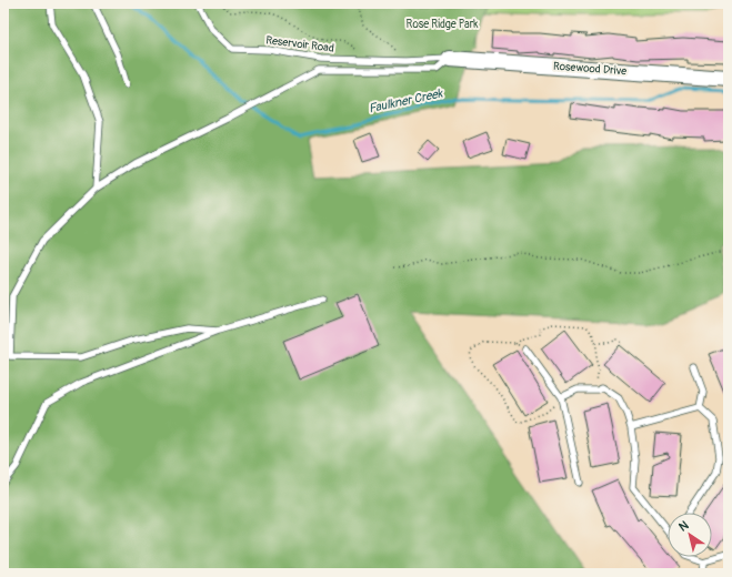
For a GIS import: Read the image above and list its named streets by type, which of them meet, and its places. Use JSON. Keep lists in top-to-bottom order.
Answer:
{
  "streets": {
    "street": ["Rosewood Drive"],
    "lane": ["Reservoir Road"]
  },
  "crossings": [
    ["Reservoir Road", "Rosewood Drive"]
  ],
  "water": ["Faulkner Creek"],
  "parks": ["Rose Ridge Park"],
  "north": "top left"
}
